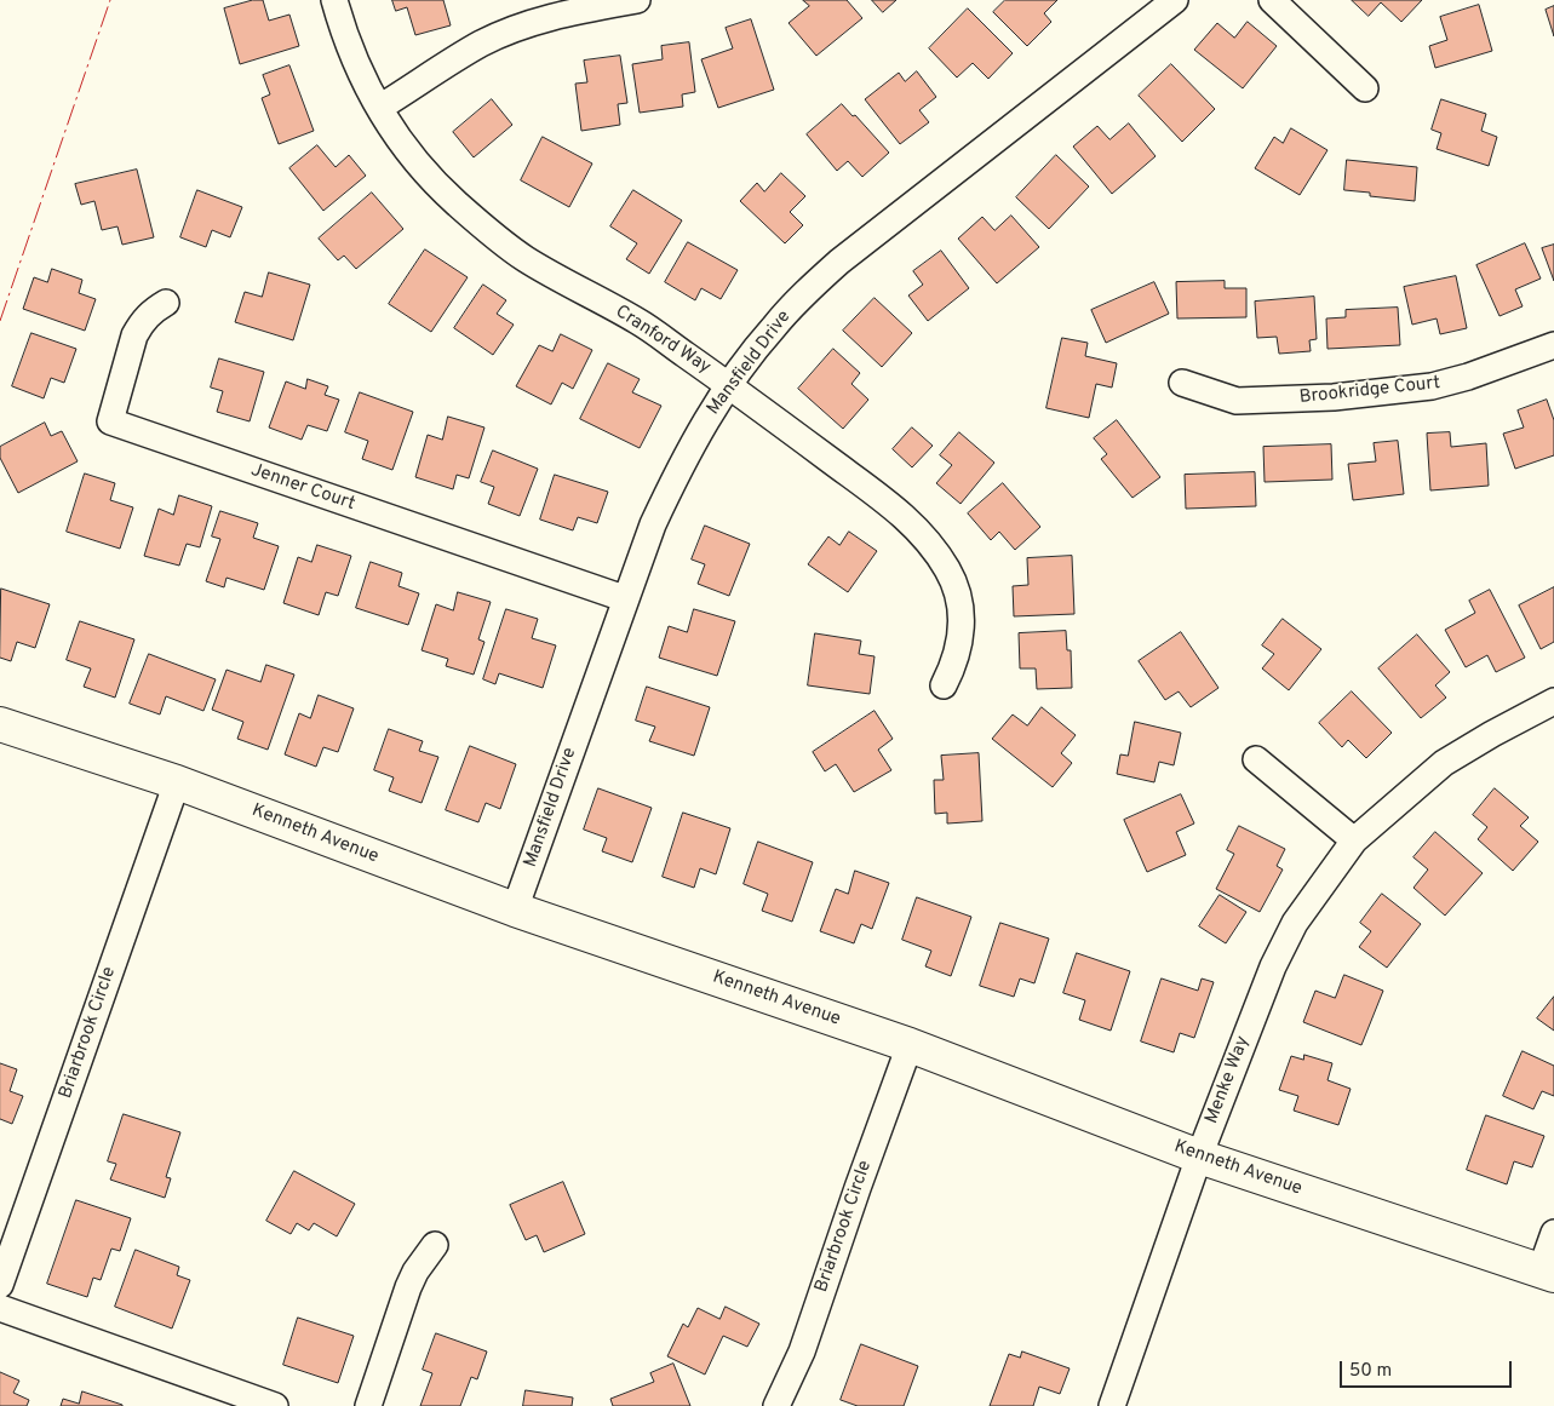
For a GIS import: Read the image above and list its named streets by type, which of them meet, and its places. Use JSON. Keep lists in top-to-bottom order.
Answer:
{
  "streets": {
    "main road": ["Kenneth Avenue"],
    "street": [
      "Cranford Way",
      "Mansfield Drive",
      "Brookridge Court",
      "Jenner Court",
      "Briarbrook Circle",
      "Menke Way"
    ]
  },
  "crossings": [
    ["Cranford Way", "Mansfield Drive"],
    ["Mansfield Drive", "Jenner Court"],
    ["Mansfield Drive", "Kenneth Avenue"],
    ["Kenneth Avenue", "Briarbrook Circle"],
    ["Kenneth Avenue", "Menke Way"]
  ],
  "scale_bar": "50 m"
}
